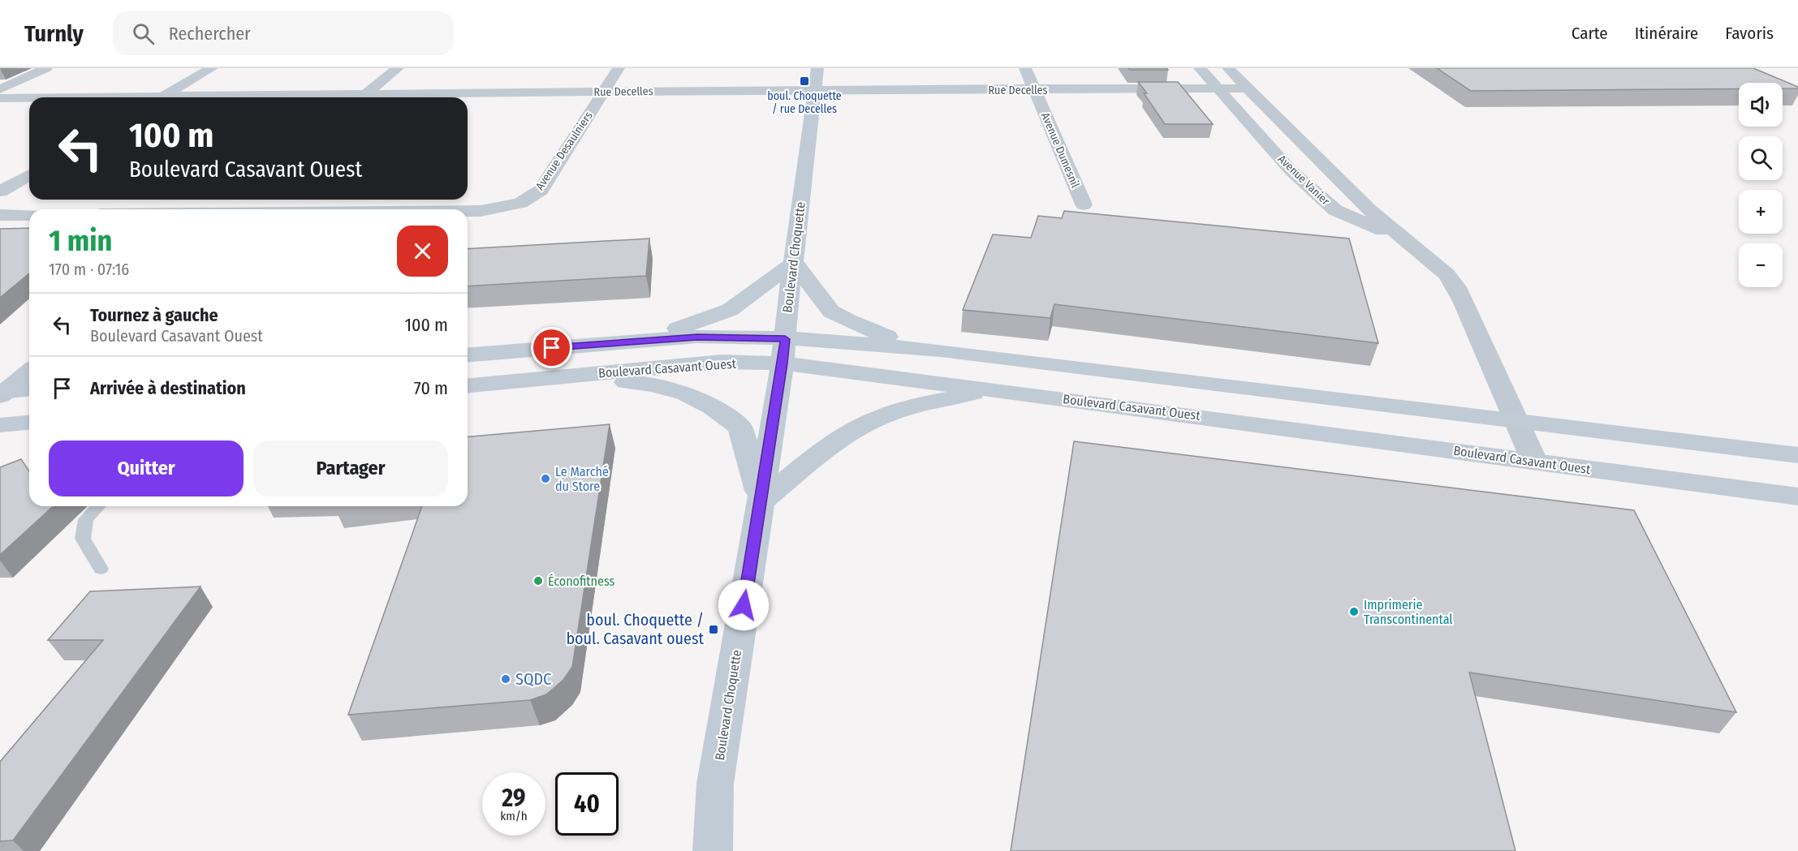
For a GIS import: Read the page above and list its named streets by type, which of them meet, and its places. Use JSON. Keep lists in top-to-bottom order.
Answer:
{
  "streets": {
    "main road": ["Boulevard Choquette", "Boulevard Casavant Ouest"],
    "street": [
      "Rue Decelles",
      "Avenue Dumesnil",
      "Avenue Desaulniers",
      "Avenue Vanier"
    ]
  },
  "crossings": [
    ["Rue Decelles", "Avenue Dumesnil"],
    ["Rue Decelles", "Avenue Desaulniers"],
    ["Rue Decelles", "Avenue Vanier"],
    ["Rue Decelles", "Boulevard Choquette"],
    ["Avenue Vanier", "Boulevard Casavant Ouest"],
    ["Boulevard Choquette", "Boulevard Casavant Ouest"]
  ],
  "places": {
    "transit": ["boul. Choquette / rue Decelles", "boul. Choquette / boul. Casavant ouest"],
    "other": [
      "Le Marché du Store",
      "Éconofitness",
      "Imprimerie Transcontinental",
      "SQDC"
    ]
  },
  "page": {
    "header": "Turnly",
    "search": "Rechercher",
    "nav": ["Carte", "Itinéraire", "Favoris"],
    "map_buttons": ["+", "−"],
    "turn": ["100 m", "Boulevard Casavant Ouest"],
    "heading": ["1 min", "170 m · 07:16"],
    "list": [
      {
        "name": "Tournez à gauche",
        "note": "Boulevard Casavant Ouest",
        "value": "100 m"
      },
      {
        "name": "Arrivée à destination",
        "value": "70 m"
      }
    ],
    "buttons": ["Quitter", "Partager"],
    "speed": "29 km/h",
    "limit": "40"
  }
}
